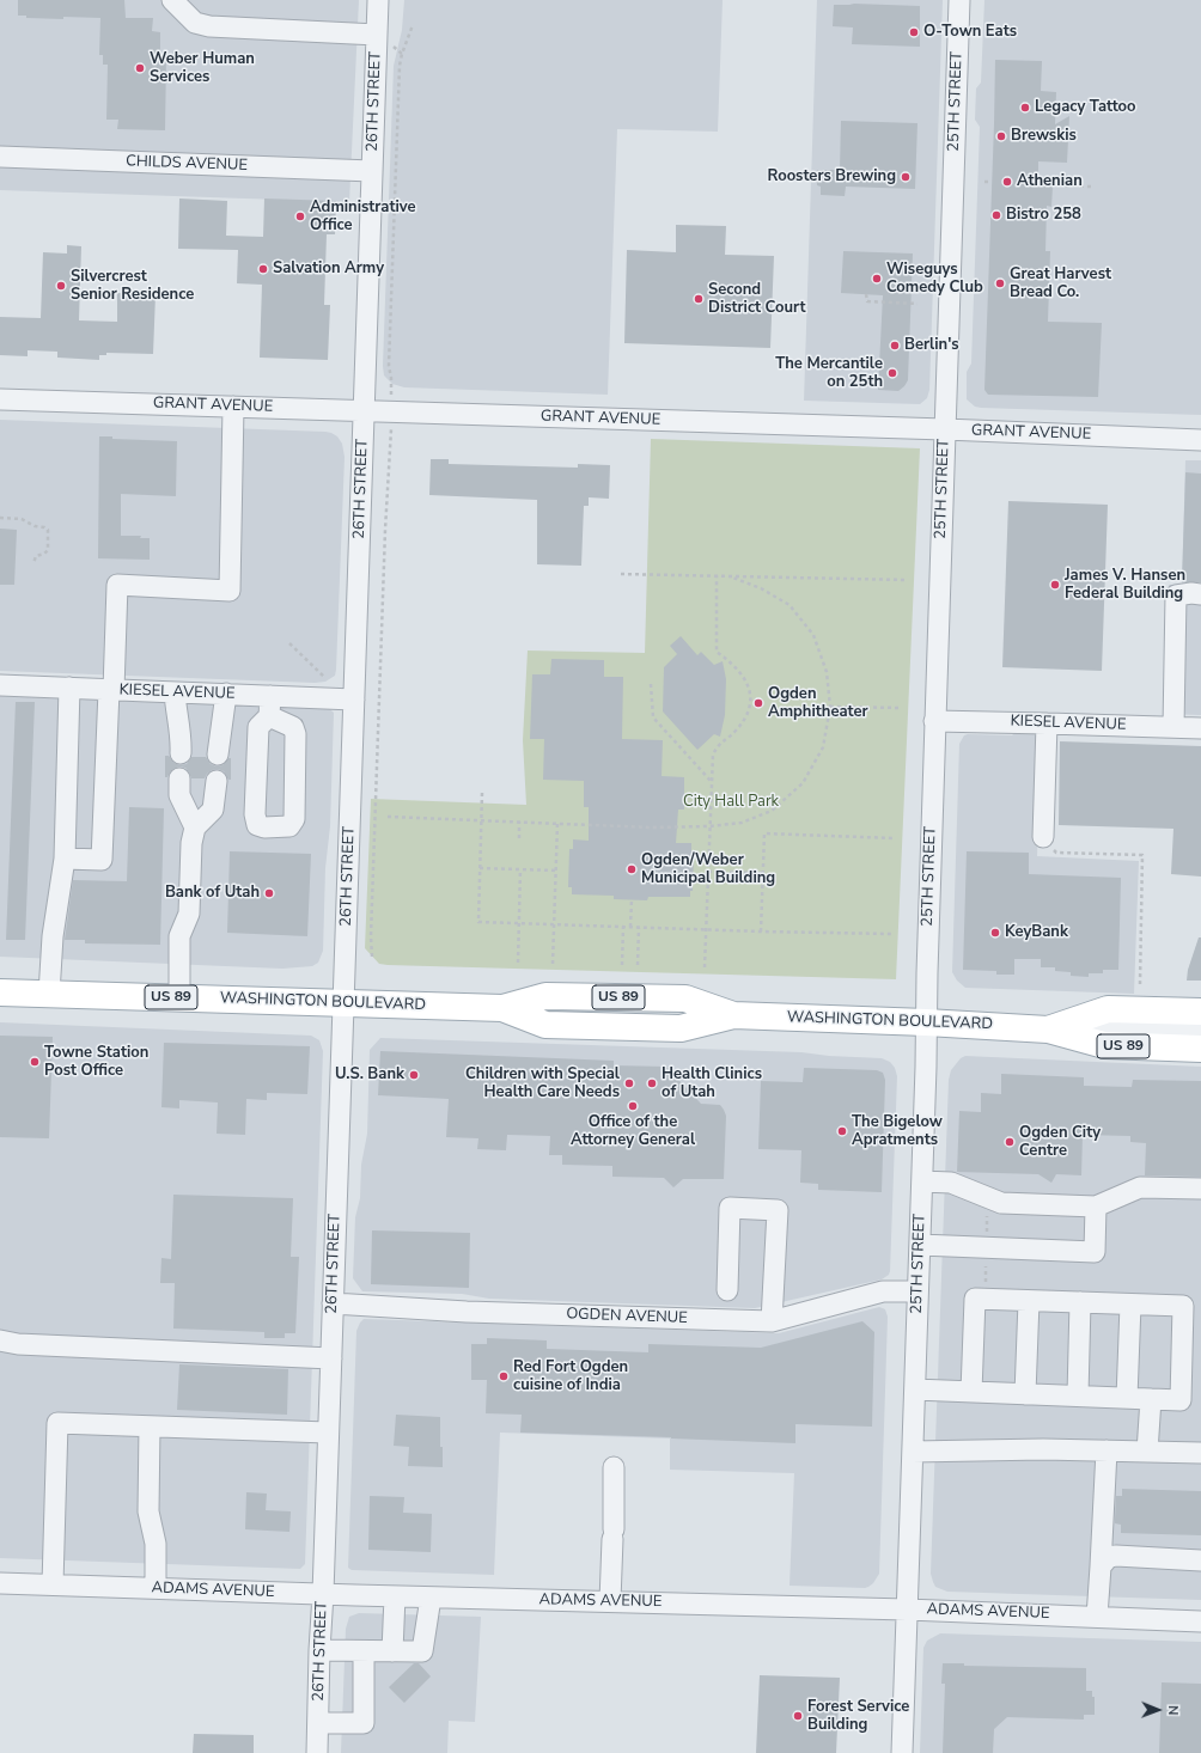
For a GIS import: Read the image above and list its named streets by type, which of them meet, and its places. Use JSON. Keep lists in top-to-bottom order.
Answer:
{
  "streets": {
    "main road": ["US 89", "WASHINGTON BOULEVARD"],
    "street": [
      "26TH STREET",
      "25TH STREET",
      "CHILDS AVENUE",
      "GRANT AVENUE",
      "KIESEL AVENUE",
      "OGDEN AVENUE",
      "ADAMS AVENUE"
    ]
  },
  "crossings": [
    ["26TH STREET", "CHILDS AVENUE"],
    ["26TH STREET", "GRANT AVENUE"],
    ["26TH STREET", "KIESEL AVENUE"],
    ["26TH STREET", "WASHINGTON BOULEVARD"],
    ["26TH STREET", "OGDEN AVENUE"],
    ["26TH STREET", "ADAMS AVENUE"],
    ["25TH STREET", "GRANT AVENUE"],
    ["25TH STREET", "KIESEL AVENUE"],
    ["25TH STREET", "WASHINGTON BOULEVARD"],
    ["25TH STREET", "OGDEN AVENUE"],
    ["25TH STREET", "ADAMS AVENUE"]
  ],
  "parks": ["City Hall Park"],
  "places": [
    "O-Town Eats",
    "Weber Human Services",
    "Legacy Tattoo",
    "Brewskis",
    "Roosters Brewing",
    "Athenian",
    "Bistro 258",
    "Administrative Office",
    "Salvation Army",
    "Wiseguys Comedy Club",
    "Great Harvest Bread Co.",
    "Silvercrest Senior Residence",
    "Second District Court",
    "Berlin's",
    "The Mercantile on 25th",
    "James V. Hansen Federal Building",
    "Ogden Amphitheater",
    "Ogden/Weber Municipal Building",
    "Bank of Utah",
    "KeyBank",
    "Towne Station Post Office",
    "U.S. Bank",
    "Children with Special Health Care Needs",
    "Health Clinics of Utah",
    "Office of the Attorney General",
    "The Bigelow Apratments",
    "Ogden City Centre",
    "Red Fort Ogden cuisine of India",
    "Forest Service Building"
  ],
  "north": "right"
}
